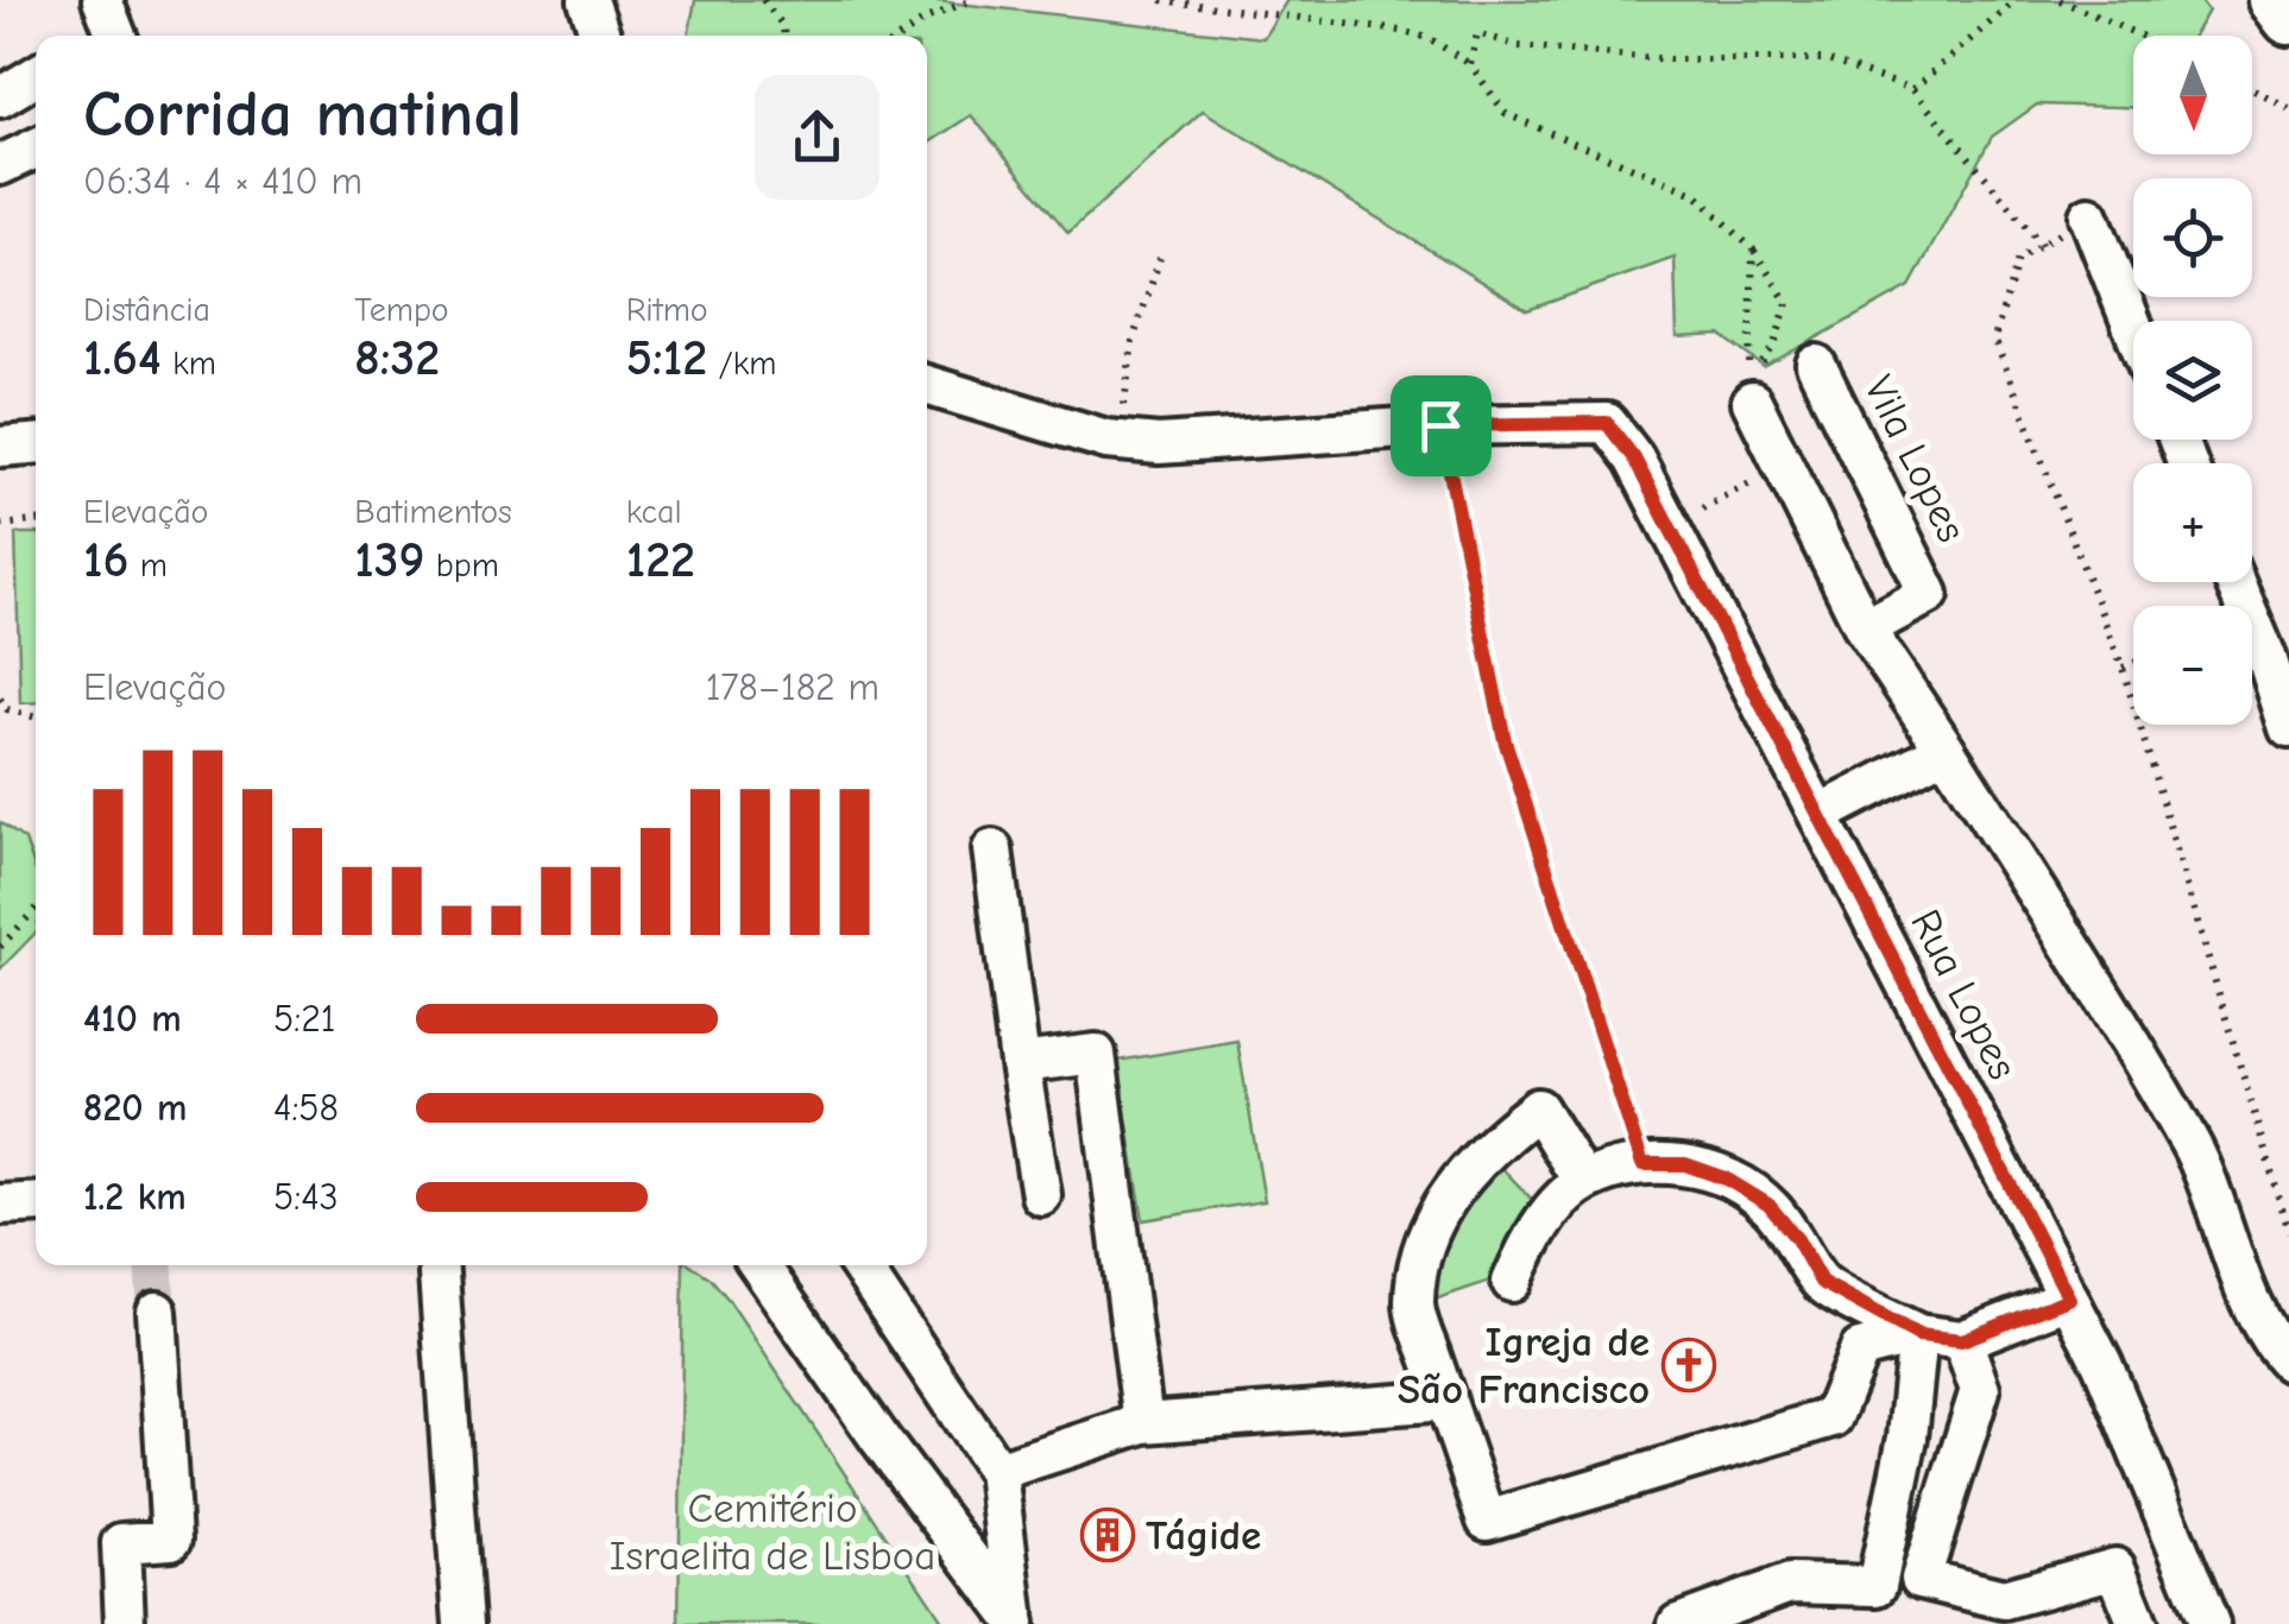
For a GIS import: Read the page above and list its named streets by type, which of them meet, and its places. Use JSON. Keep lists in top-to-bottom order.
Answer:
{
  "streets": {
    "street": ["Vila Lopes", "Rua Lopes"]
  },
  "parks": ["Cemitério Israelita de Lisboa"],
  "places": {
    "church": ["Igreja de São Francisco"],
    "building": ["Tágide"]
  },
  "north": "bottom",
  "page": {
    "map_buttons": ["+", "−"],
    "heading": ["Corrida matinal", "06:34 · 4 × 410 m"],
    "stats": [
      ["Distância", "1.64 km"],
      ["Tempo", "8:32"],
      ["Ritmo", "5:12 /km"],
      ["Elevação", "16 m"],
      ["Batimentos", "139 bpm"],
      ["kcal", "122"]
    ],
    "chart": ["Elevação", "178–182 m"],
    "list": [
      {
        "name": "410 m",
        "note": "5:21"
      },
      {
        "name": "820 m",
        "note": "4:58"
      },
      {
        "name": "1.2 km",
        "note": "5:43"
      }
    ]
  }
}
